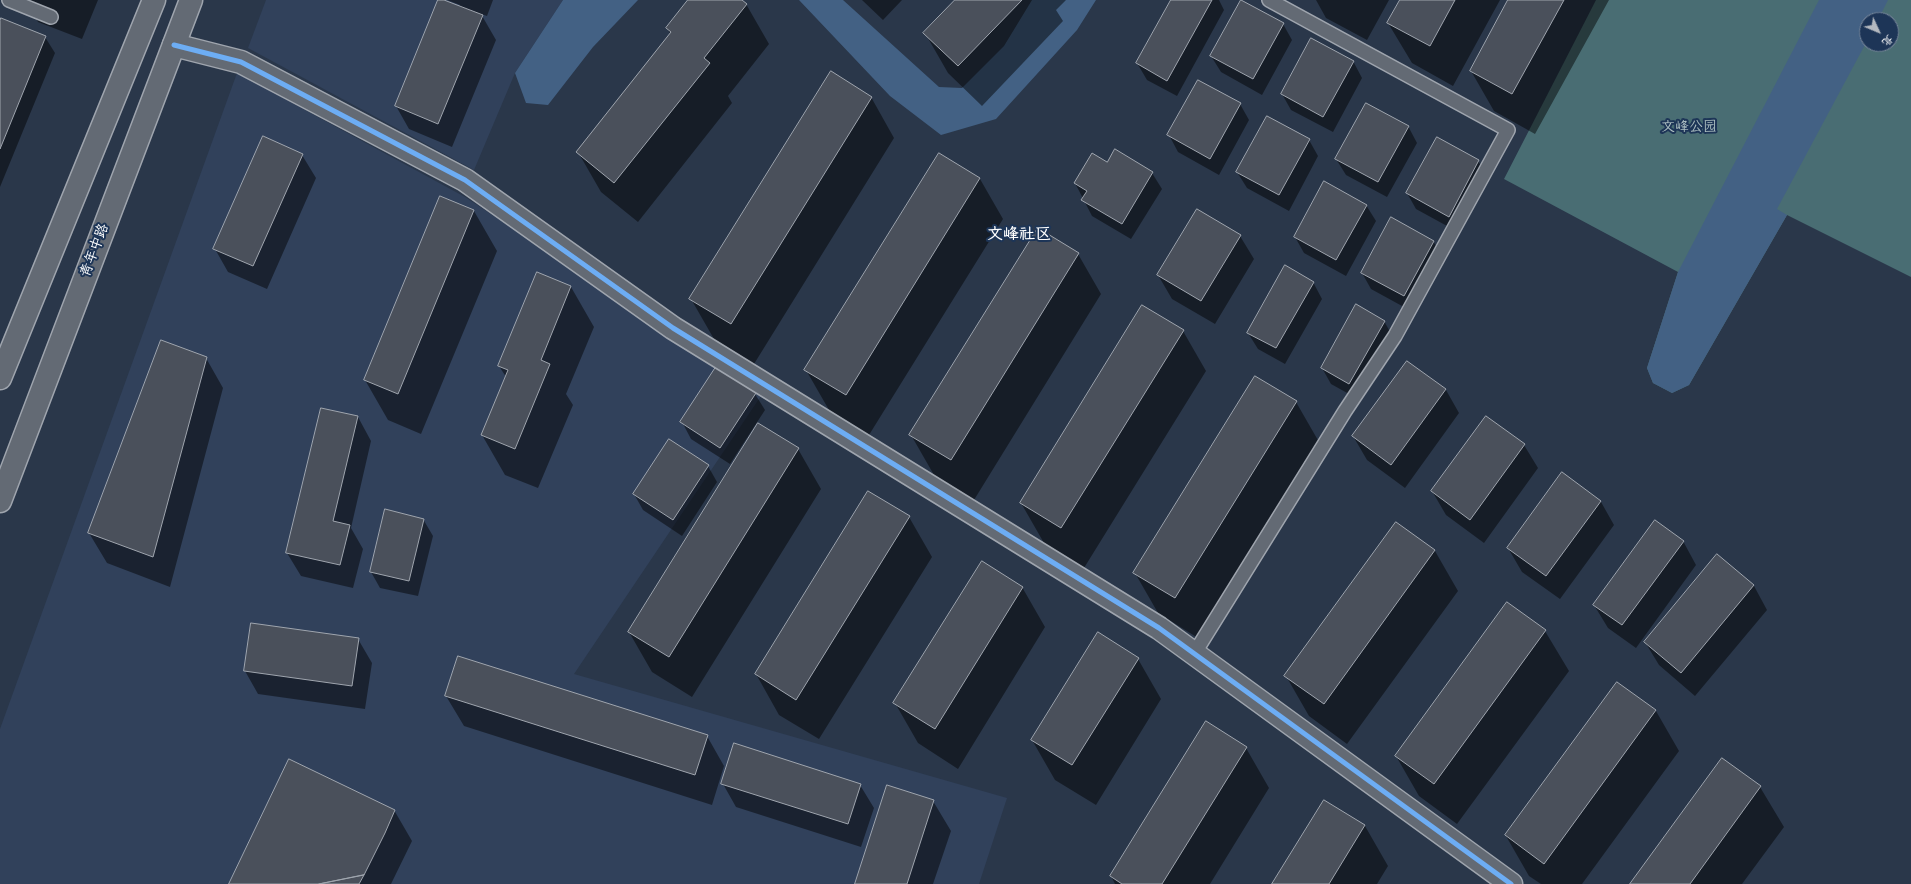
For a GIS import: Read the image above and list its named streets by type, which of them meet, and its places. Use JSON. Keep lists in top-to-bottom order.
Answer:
{
  "streets": {
    "street": ["青年中路"]
  },
  "districts": ["文峰社区"],
  "parks": ["文峰公园"],
  "north": "bottom right"
}
